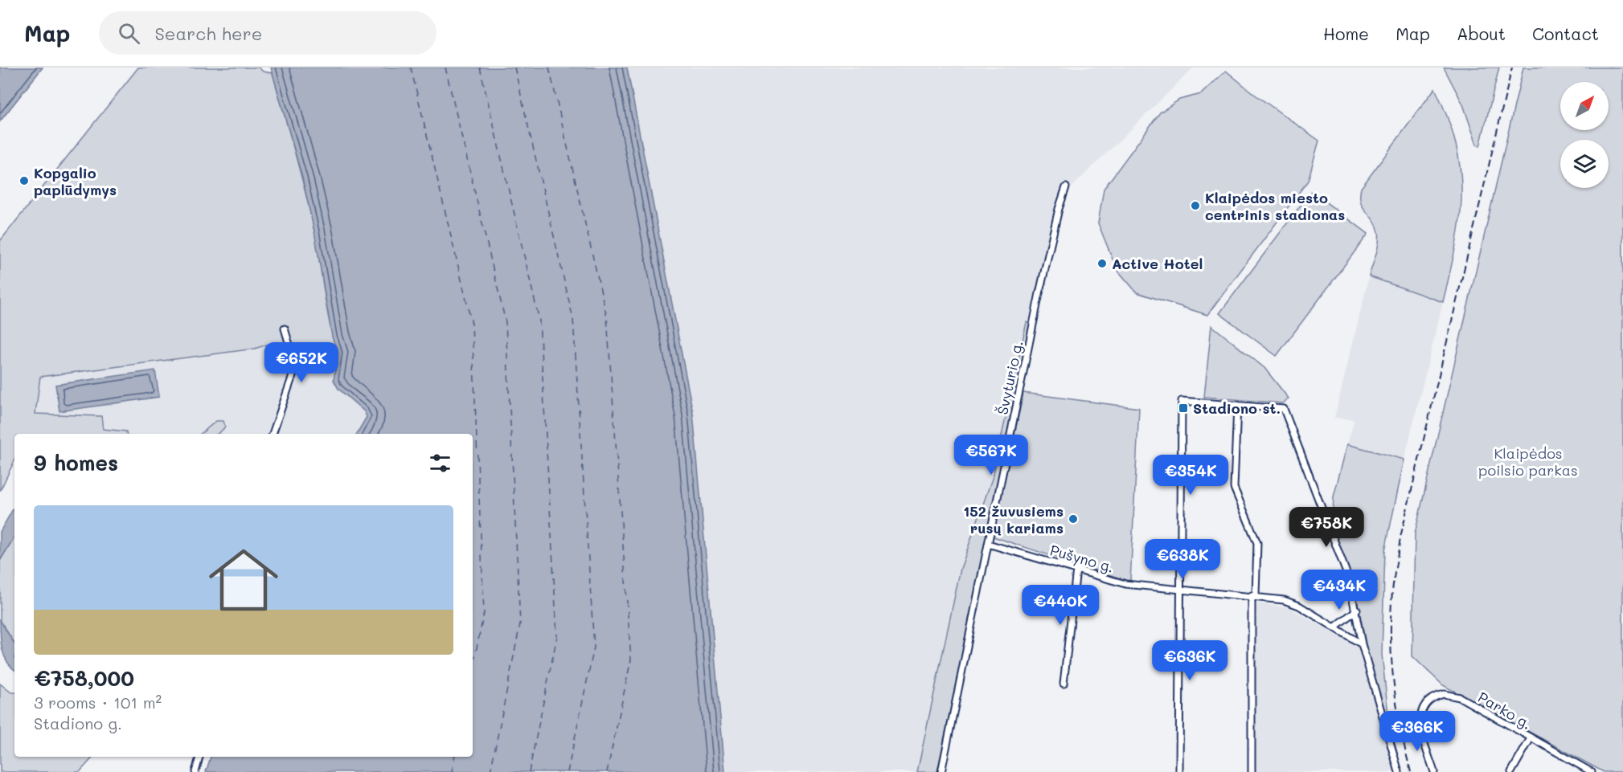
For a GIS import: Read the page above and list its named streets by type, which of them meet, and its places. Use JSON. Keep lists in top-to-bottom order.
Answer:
{
  "streets": {
    "street": ["Švyturio g.", "Pušyno g.", "Parko g."]
  },
  "crossings": [
    ["Švyturio g.", "Pušyno g."]
  ],
  "parks": ["Klaipėdos poilsio parkas"],
  "places": {
    "other": [
      "Kopgalio paplūdymys",
      "Klaipėdos miesto centrinis stadionas",
      "Active Hotel",
      "152 žuvusiems rusų kariams"
    ],
    "transit": ["Stadiono st."]
  },
  "north": "top right",
  "page": {
    "header": "Map",
    "search": "Search here",
    "nav": [
      "Home",
      "Map",
      "About",
      "Contact"
    ],
    "price": [
      "€652K",
      "€567K",
      "€354K",
      "€758K",
      "€638K",
      "€434K",
      "€440K",
      "€636K",
      "€366K"
    ],
    "heading": "9 homes",
    "list": [
      {
        "name": "€758,000",
        "note": "3 rooms · 101 m² · Stadiono g."
      }
    ]
  }
}
